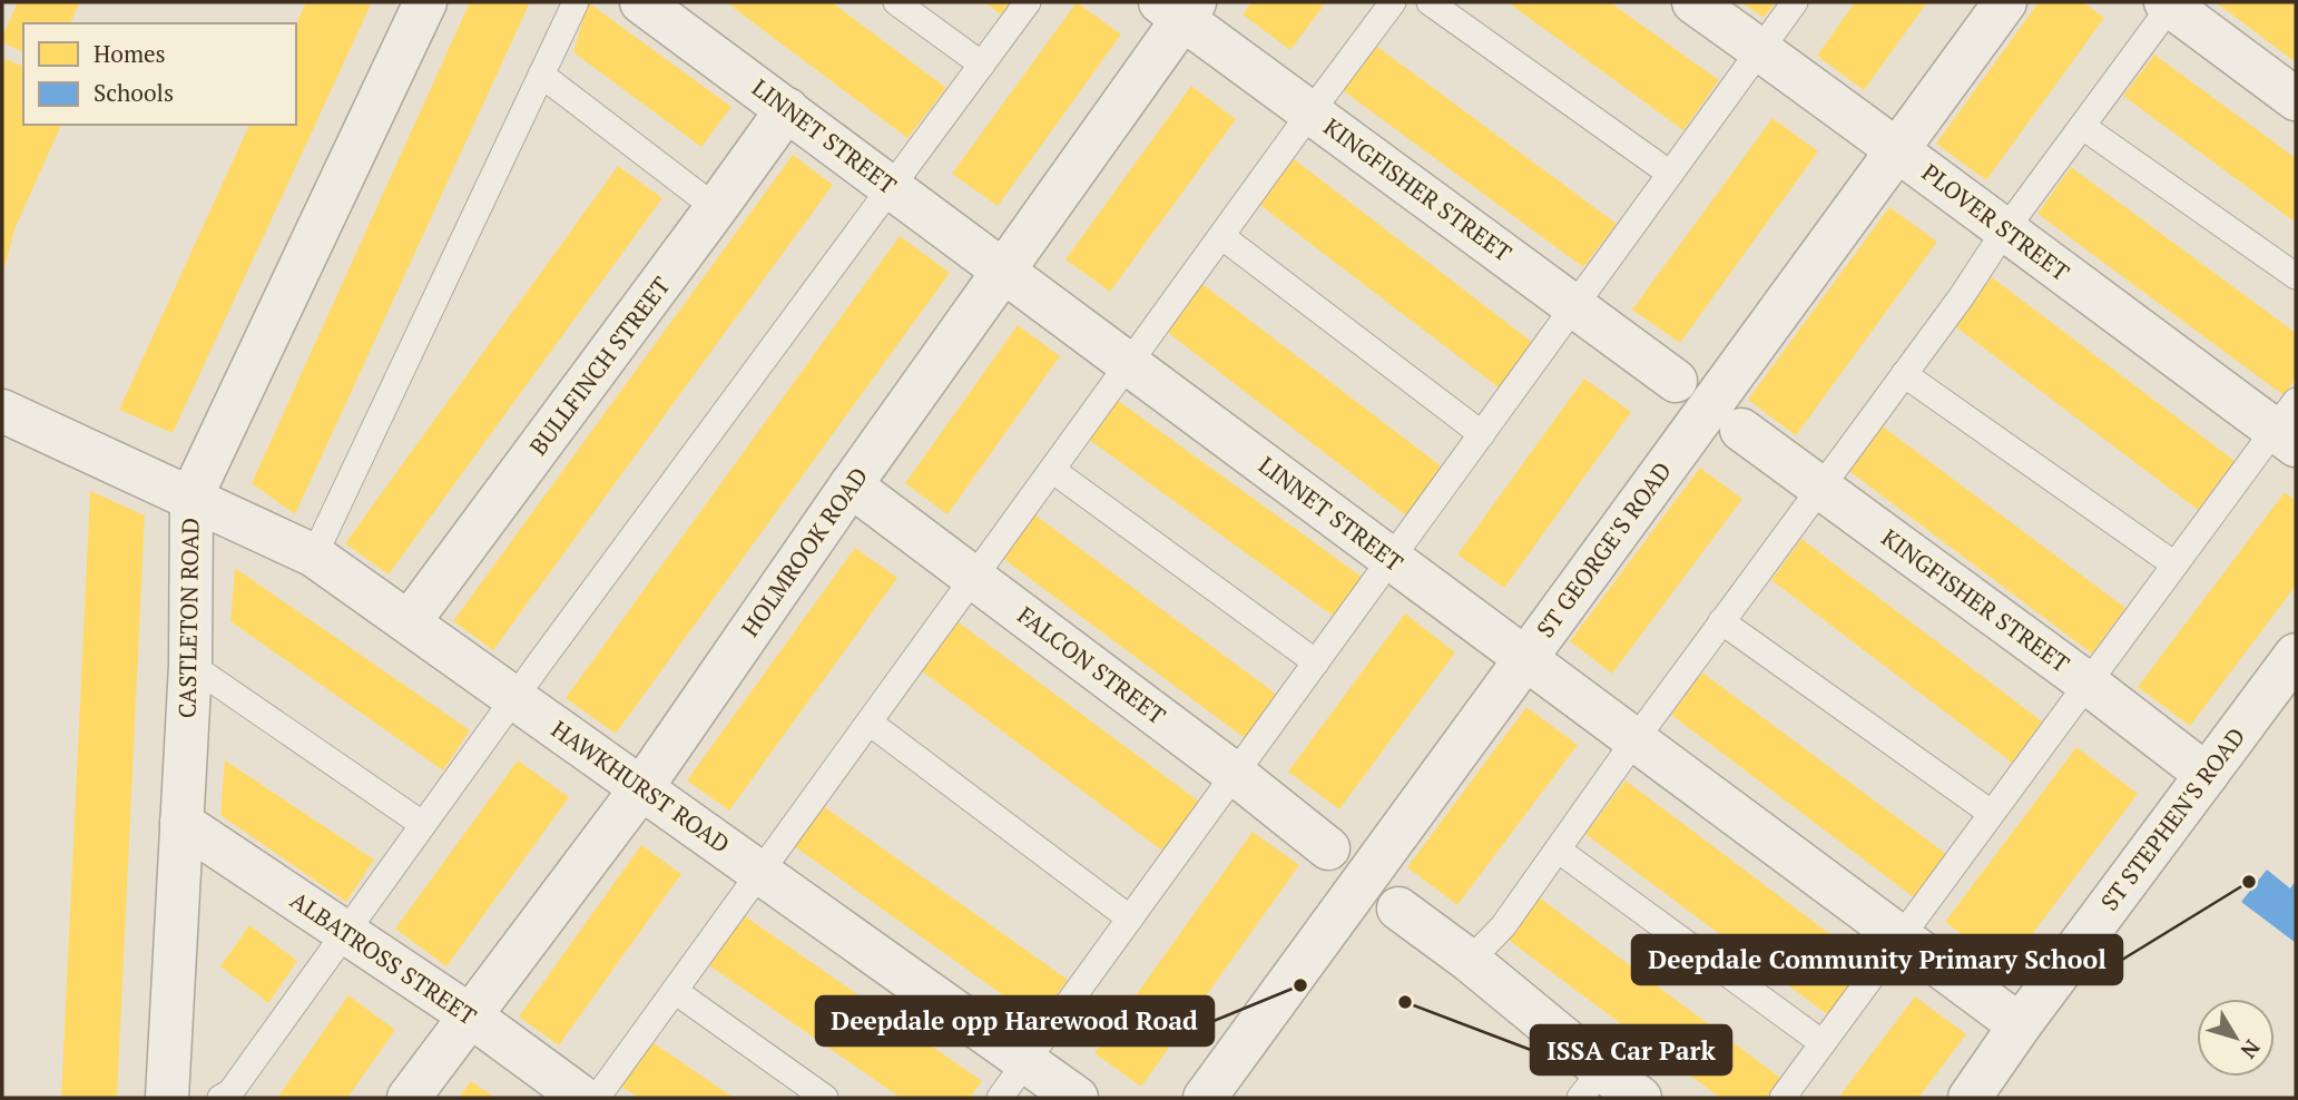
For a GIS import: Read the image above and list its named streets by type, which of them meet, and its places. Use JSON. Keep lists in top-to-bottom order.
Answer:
{
  "streets": {
    "street": [
      "LINNET STREET",
      "KINGFISHER STREET",
      "PLOVER STREET",
      "BULLFINCH STREET",
      "ST GEORGE'S ROAD",
      "HOLMROOK ROAD",
      "CASTLETON ROAD",
      "FALCON STREET",
      "HAWKHURST ROAD",
      "ST STEPHEN'S ROAD",
      "ALBATROSS STREET"
    ]
  },
  "crossings": [
    ["LINNET STREET", "BULLFINCH STREET"],
    ["LINNET STREET", "ST GEORGE'S ROAD"],
    ["LINNET STREET", "HOLMROOK ROAD"],
    ["LINNET STREET", "ST STEPHEN'S ROAD"],
    ["KINGFISHER STREET", "HOLMROOK ROAD"],
    ["KINGFISHER STREET", "ST STEPHEN'S ROAD"],
    ["PLOVER STREET", "ST GEORGE'S ROAD"],
    ["BULLFINCH STREET", "HAWKHURST ROAD"],
    ["HOLMROOK ROAD", "FALCON STREET"],
    ["HOLMROOK ROAD", "HAWKHURST ROAD"],
    ["HOLMROOK ROAD", "ALBATROSS STREET"],
    ["CASTLETON ROAD", "HAWKHURST ROAD"],
    ["CASTLETON ROAD", "ALBATROSS STREET"]
  ],
  "places": ["Deepdale Community Primary School", "Deepdale opp Harewood Road", "ISSA Car Park"],
  "legend": ["Homes", "Schools"],
  "north": "bottom right"
}
